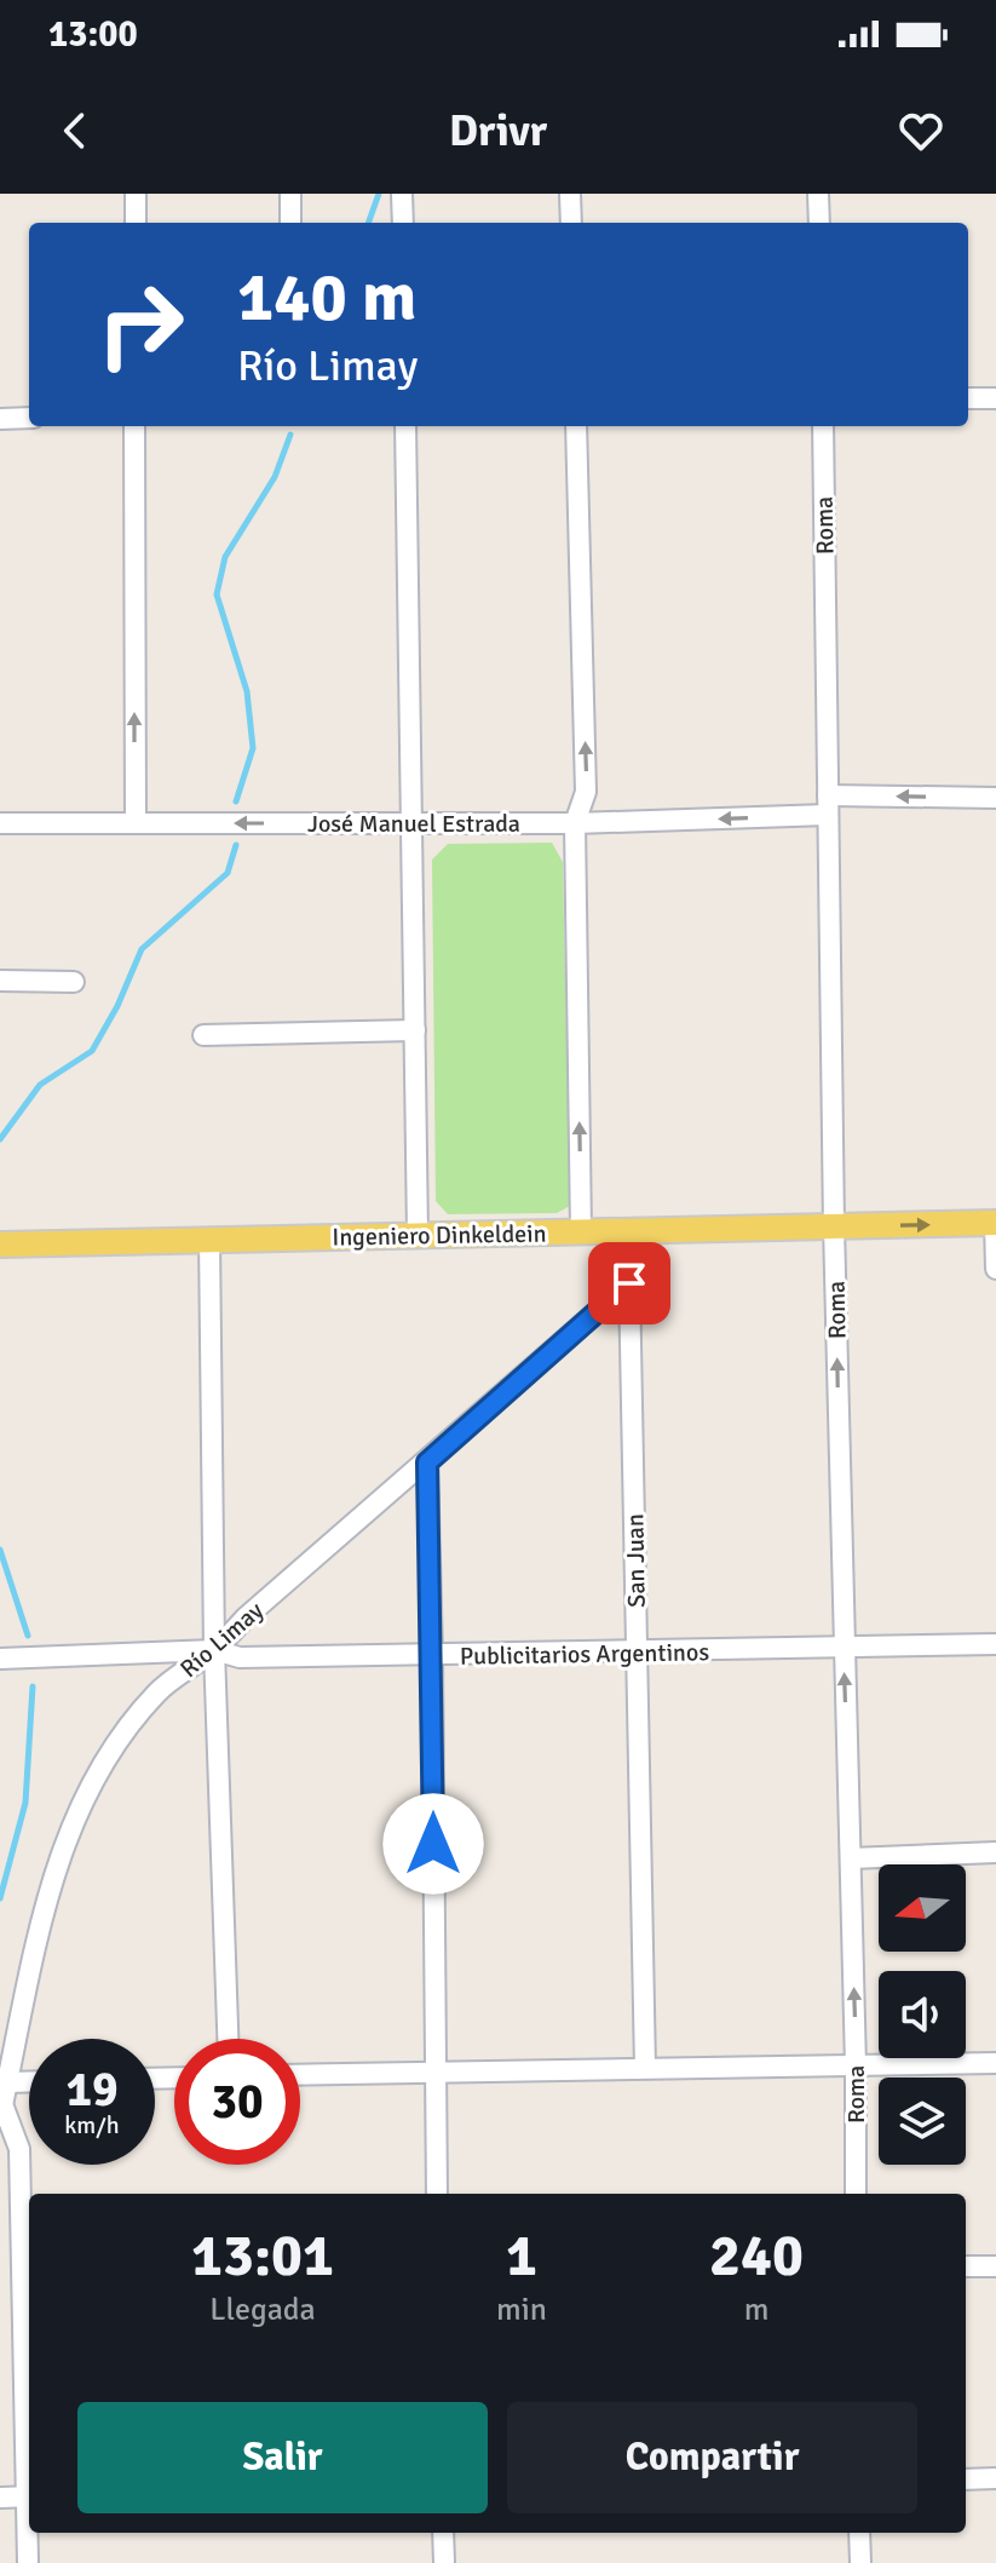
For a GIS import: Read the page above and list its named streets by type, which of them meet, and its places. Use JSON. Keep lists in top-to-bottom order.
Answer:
{
  "streets": {
    "main road": ["Ingeniero Dinkeldein"],
    "street": [
      "Roma",
      "José Manuel Estrada",
      "San Juan",
      "Río Limay",
      "Publicitarios Argentinos"
    ]
  },
  "crossings": [
    ["Roma", "José Manuel Estrada"],
    ["Roma", "Ingeniero Dinkeldein"],
    ["Roma", "Publicitarios Argentinos"],
    ["Ingeniero Dinkeldein", "San Juan"],
    ["San Juan", "Río Limay"],
    ["San Juan", "Publicitarios Argentinos"],
    ["Río Limay", "Publicitarios Argentinos"]
  ],
  "one_way": ["Roma", "José Manuel Estrada"],
  "north": "left",
  "page": {
    "status": "13:00",
    "header": "Drivr",
    "turn": ["140 m", "Río Limay"],
    "speed": "19 km/h",
    "limit": "30",
    "eta": [
      "13:01",
      "Llegada",
      "1",
      "min",
      "240",
      "m"
    ],
    "buttons": ["Salir", "Compartir"]
  }
}
